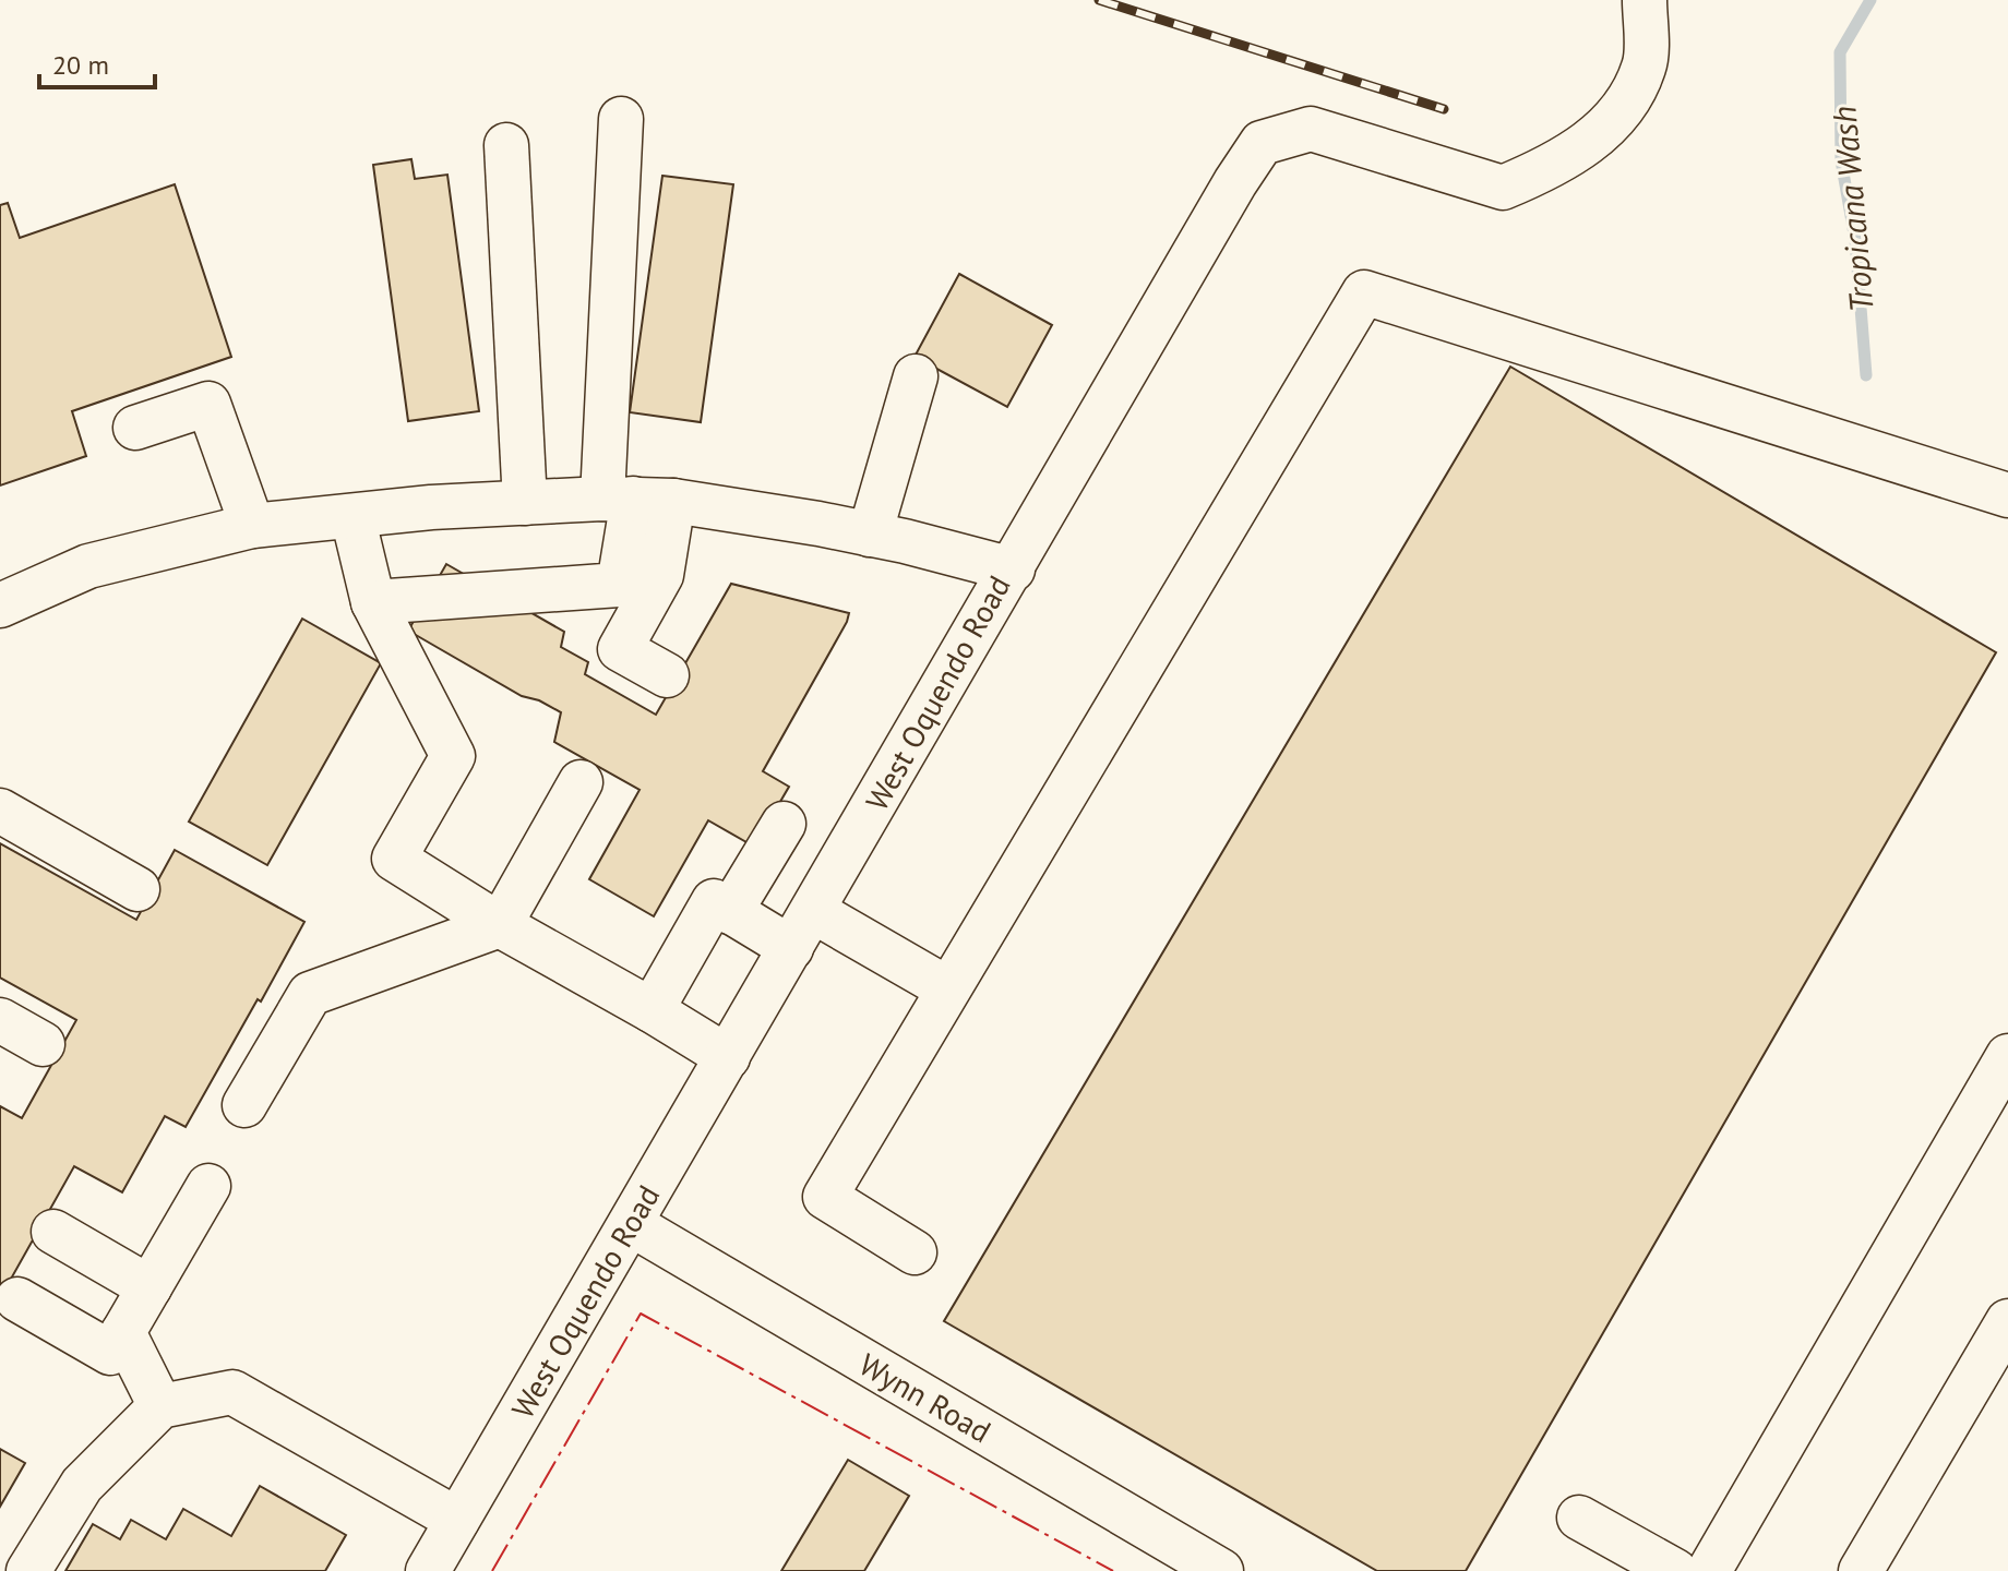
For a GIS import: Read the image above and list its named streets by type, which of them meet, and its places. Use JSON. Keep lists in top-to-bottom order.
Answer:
{
  "streets": {
    "street": ["West Oquendo Road", "Wynn Road"]
  },
  "crossings": [
    ["West Oquendo Road", "Wynn Road"]
  ],
  "water": ["Tropicana Wash"],
  "scale_bar": "20 m"
}
